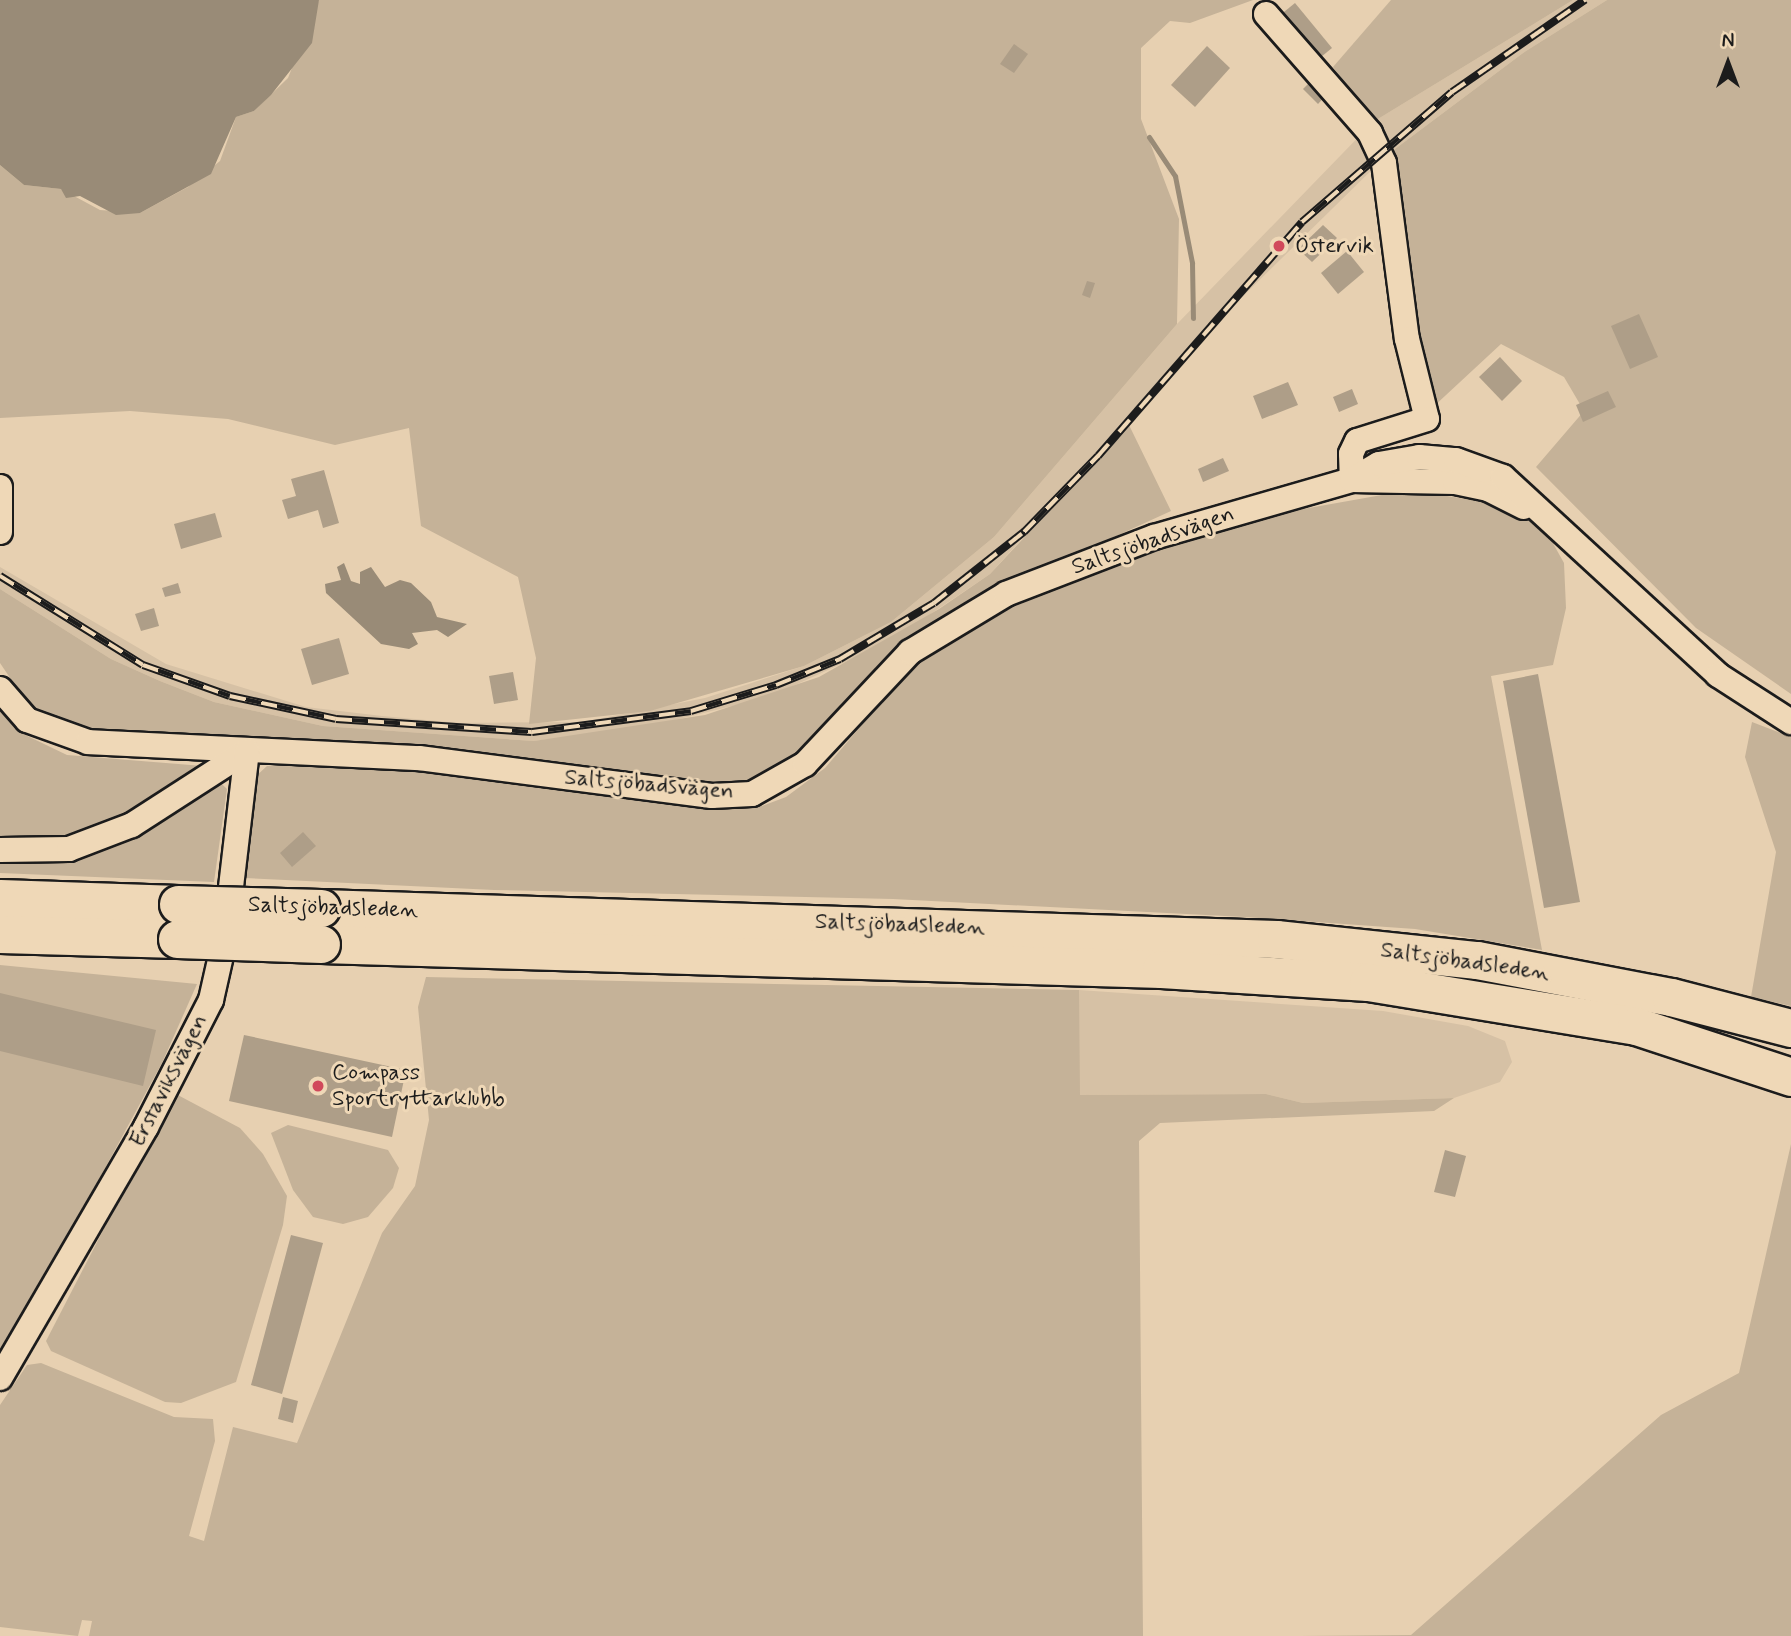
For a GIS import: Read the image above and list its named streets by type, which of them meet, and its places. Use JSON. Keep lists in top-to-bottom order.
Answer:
{
  "streets": {
    "highway": ["Saltsjöbadsleden"],
    "street": ["Saltsjöbadsvägen", "Erstaviksvägen"]
  },
  "crossings": [
    ["Saltsjöbadsvägen", "Erstaviksvägen"]
  ],
  "places": ["Östervik", "Compass Sportryttarklubb"],
  "north": "top"
}
